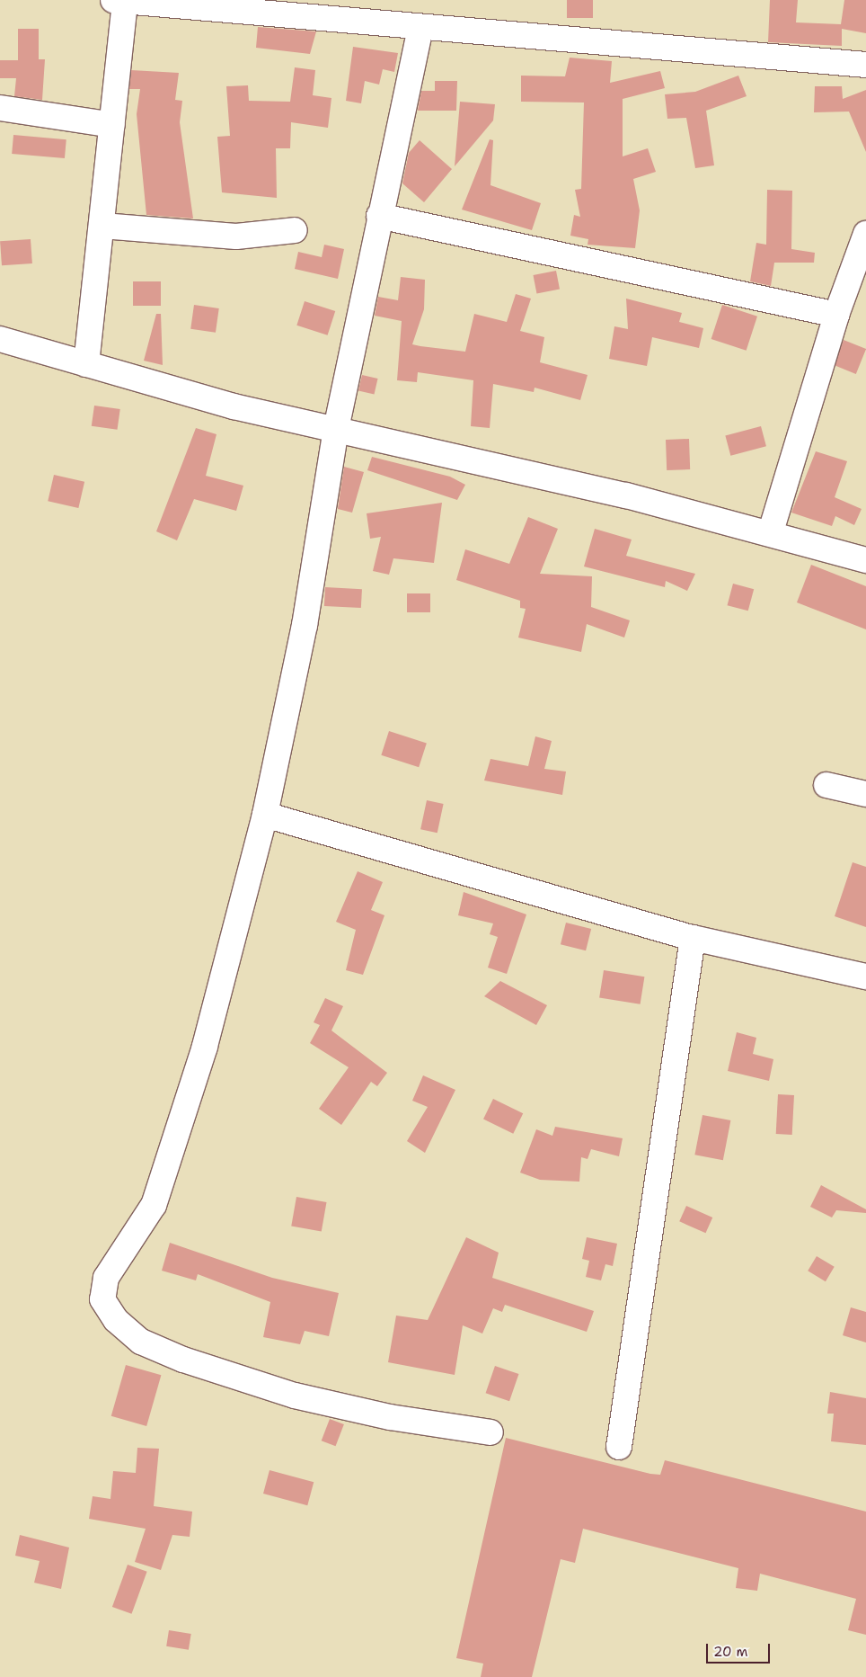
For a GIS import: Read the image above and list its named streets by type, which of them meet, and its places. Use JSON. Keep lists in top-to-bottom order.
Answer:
{
  "scale_bar": "20 m"
}
